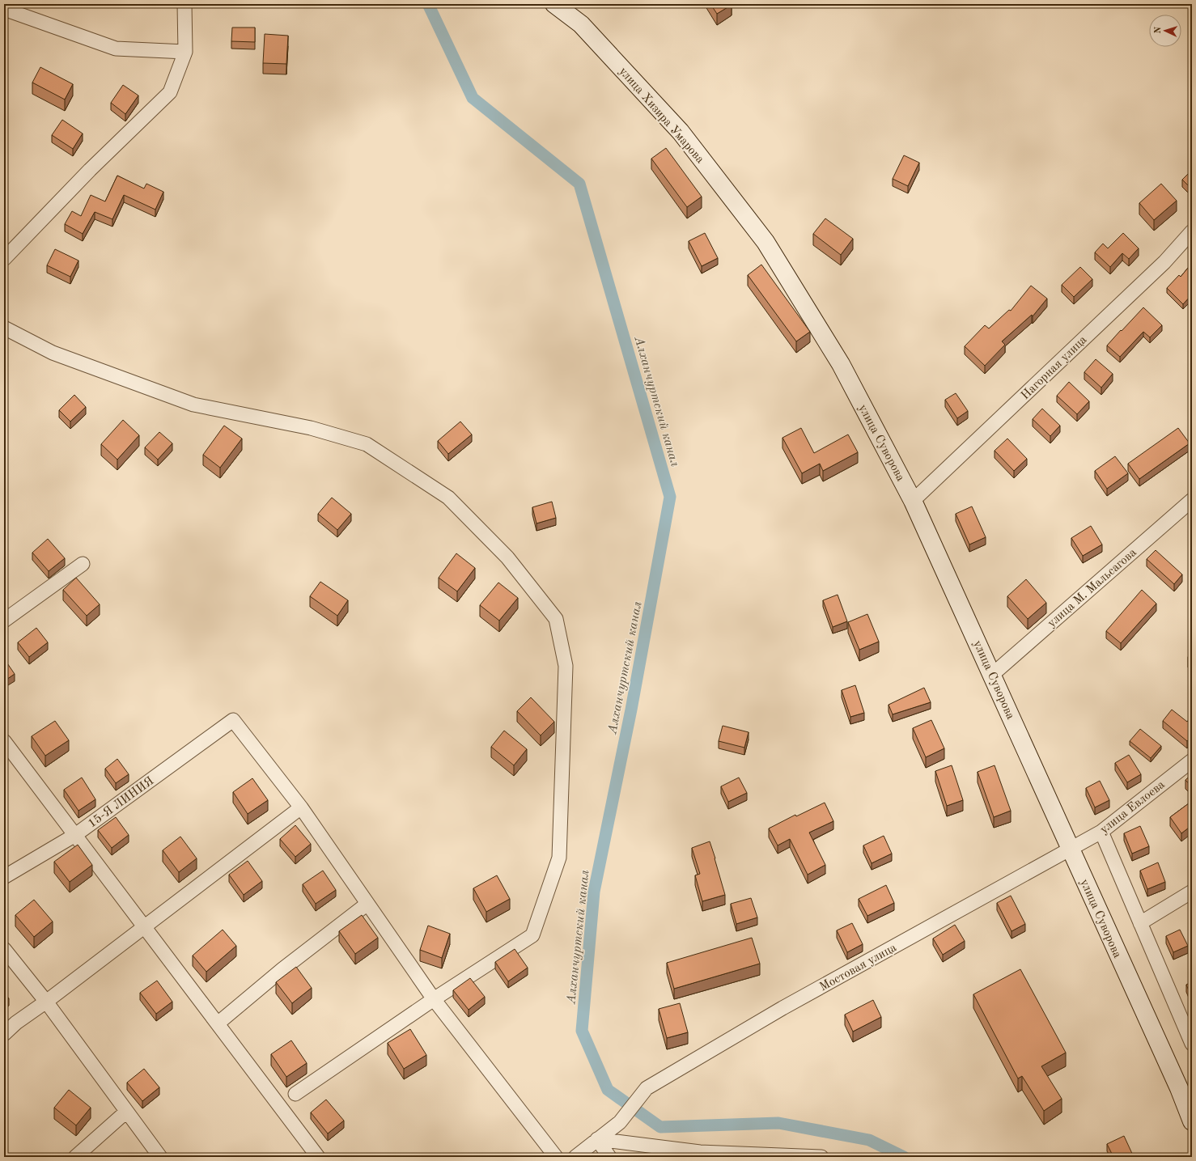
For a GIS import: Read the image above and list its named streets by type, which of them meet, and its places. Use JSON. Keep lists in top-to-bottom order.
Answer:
{
  "streets": {
    "main road": ["улица Хизира Умарова", "улица Суворова"],
    "street": [
      "Нагорная улица",
      "улица М. Мальсагова",
      "15-Я ЛИНИЯ",
      "улица Евлоева",
      "Мостовая улица"
    ]
  },
  "crossings": [
    ["улица Хизира Умарова", "улица Суворова"],
    ["Нагорная улица", "улица Суворова"],
    ["улица Суворова", "улица М. Мальсагова"],
    ["улица Суворова", "улица Евлоева"],
    ["улица Суворова", "Мостовая улица"],
    ["улица Евлоева", "Мостовая улица"]
  ],
  "water": ["Алханчуртский канал"],
  "north": "left"
}
